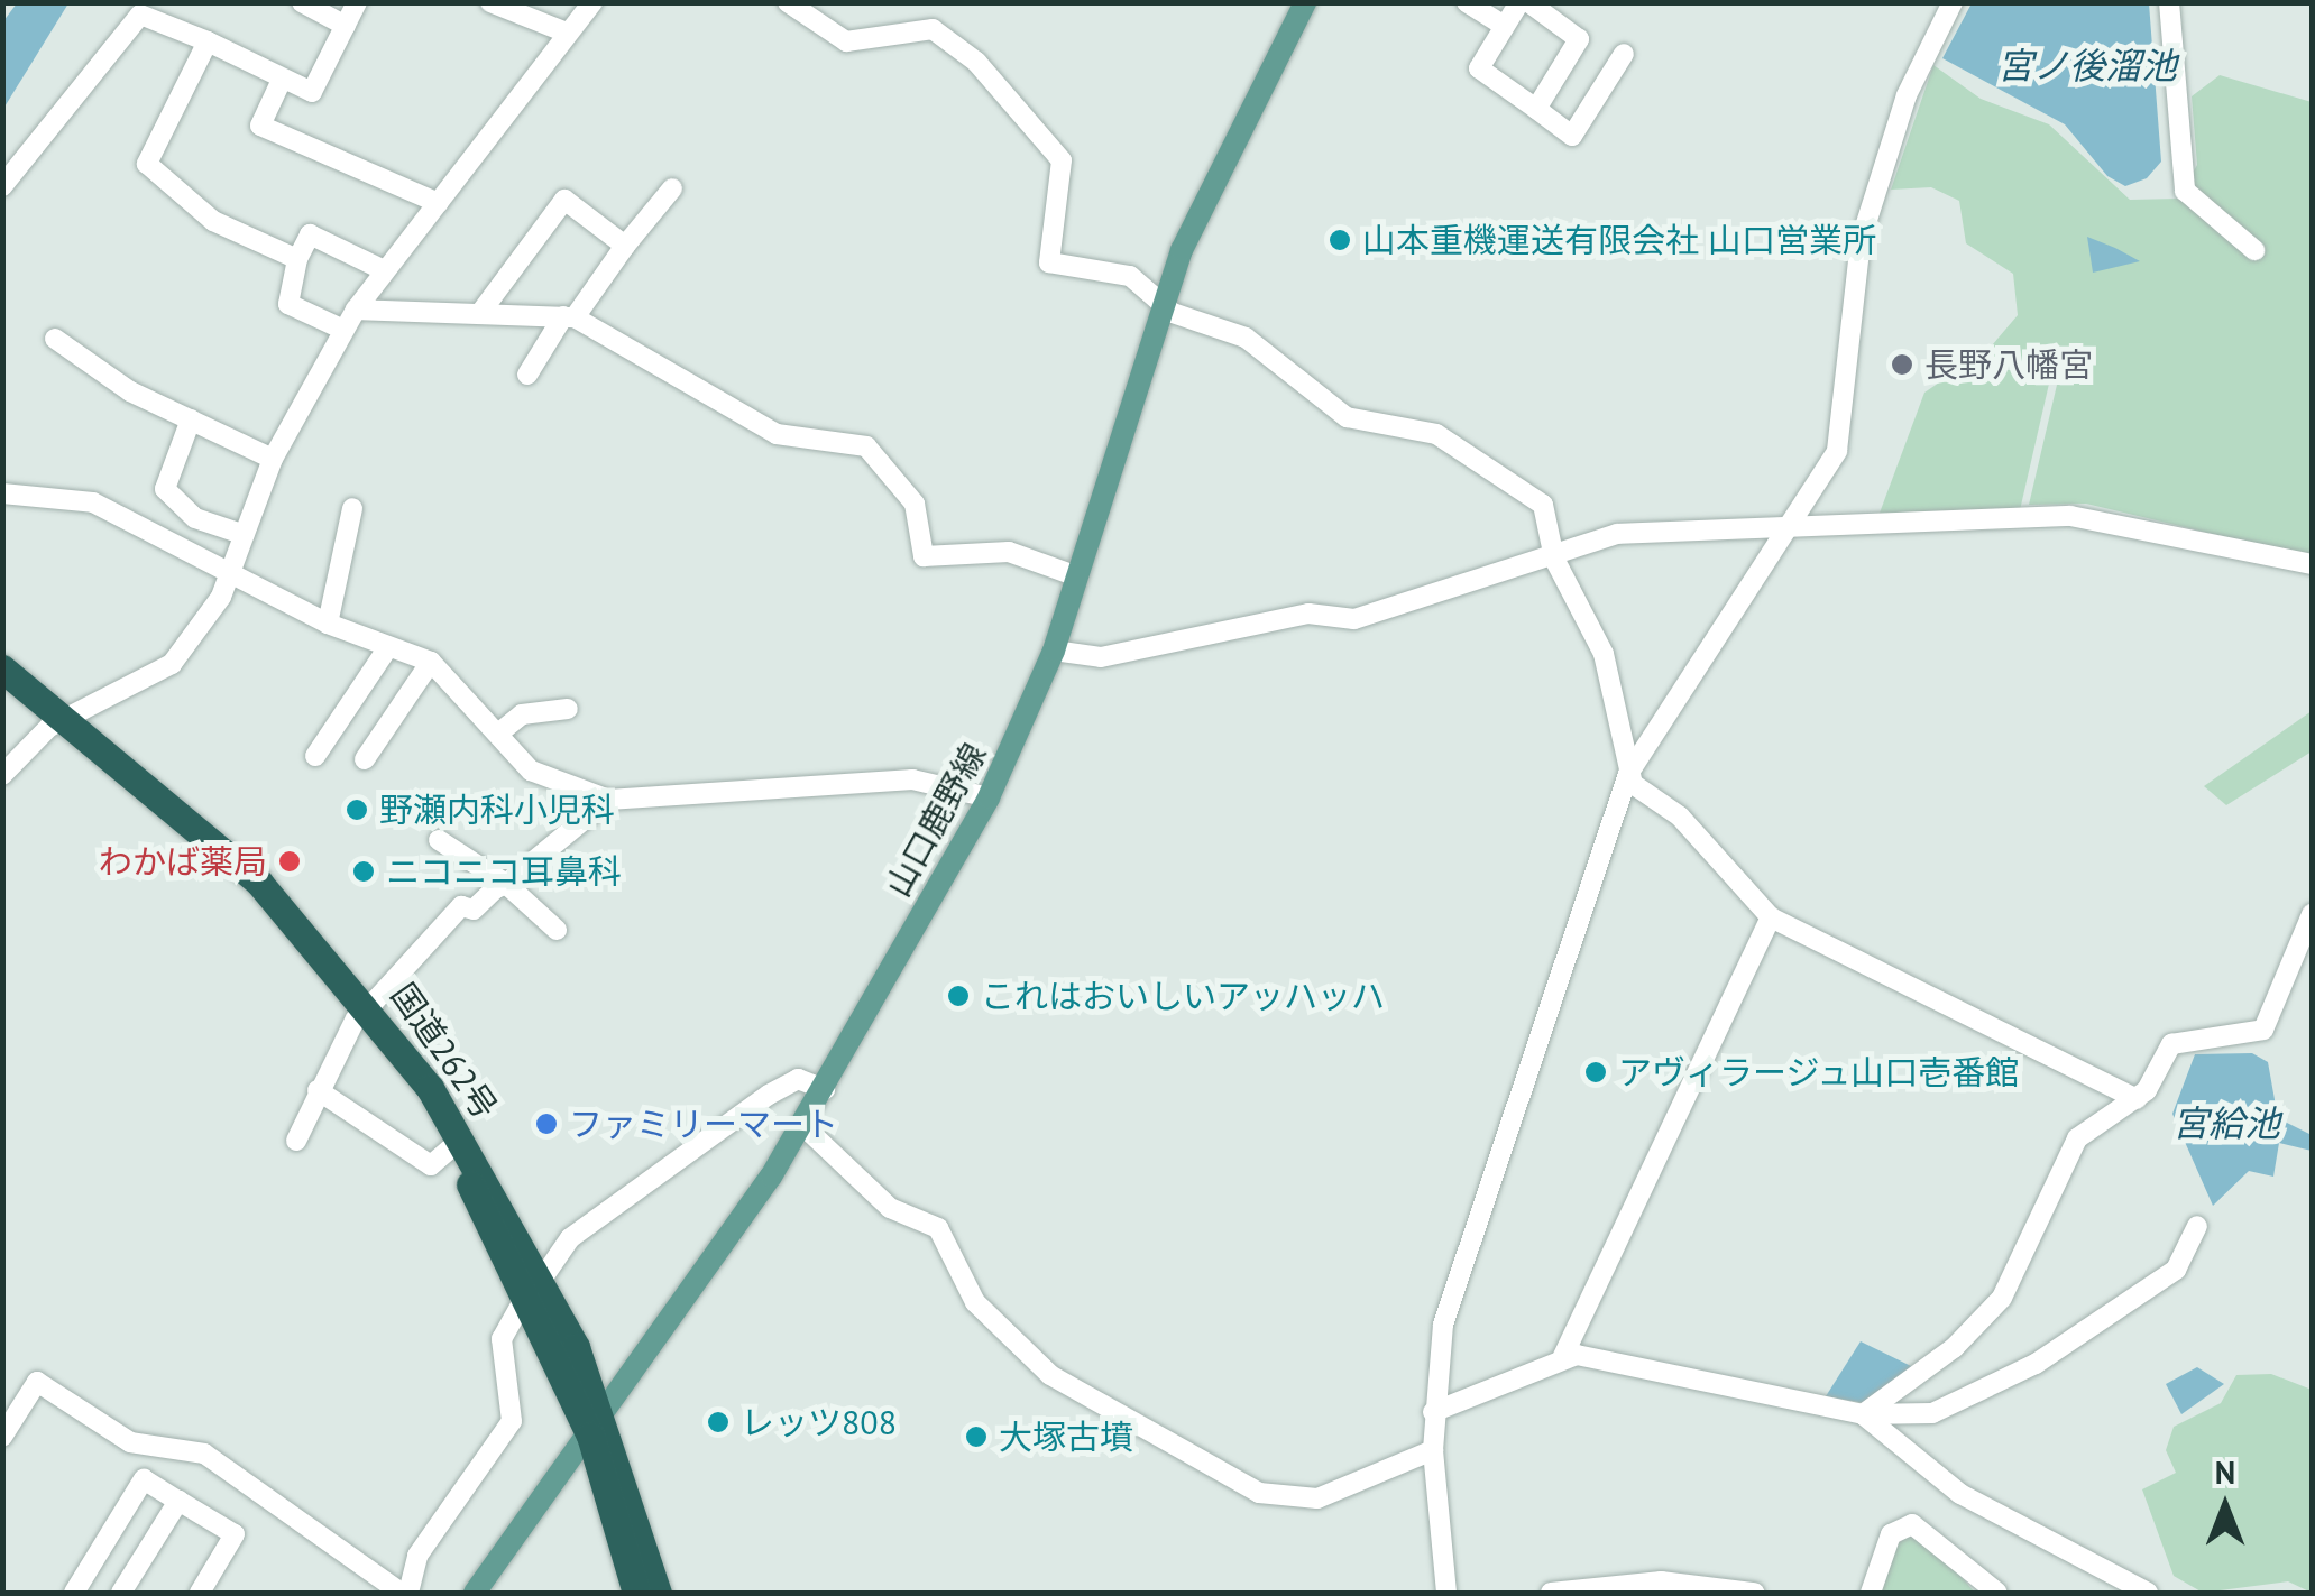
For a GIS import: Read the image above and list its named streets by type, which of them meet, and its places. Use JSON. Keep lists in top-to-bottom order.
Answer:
{
  "streets": {
    "highway": ["国道262号"],
    "main road": ["山口鹿野線"]
  },
  "crossings": [
    ["山口鹿野線", "国道262号"]
  ],
  "water": ["宮ノ後溜池", "宮給池"],
  "places": [
    "山本重機運送有限会社 山口営業所",
    "長野八幡宮",
    "野瀬内科小児科",
    "わかば薬局",
    "ニコニコ耳鼻科",
    "これはおいしいアッハッハ",
    "アヴィラージュ山口壱番館",
    "ファミリーマート",
    "レッツ808",
    "大塚古墳"
  ],
  "north": "top"
}
